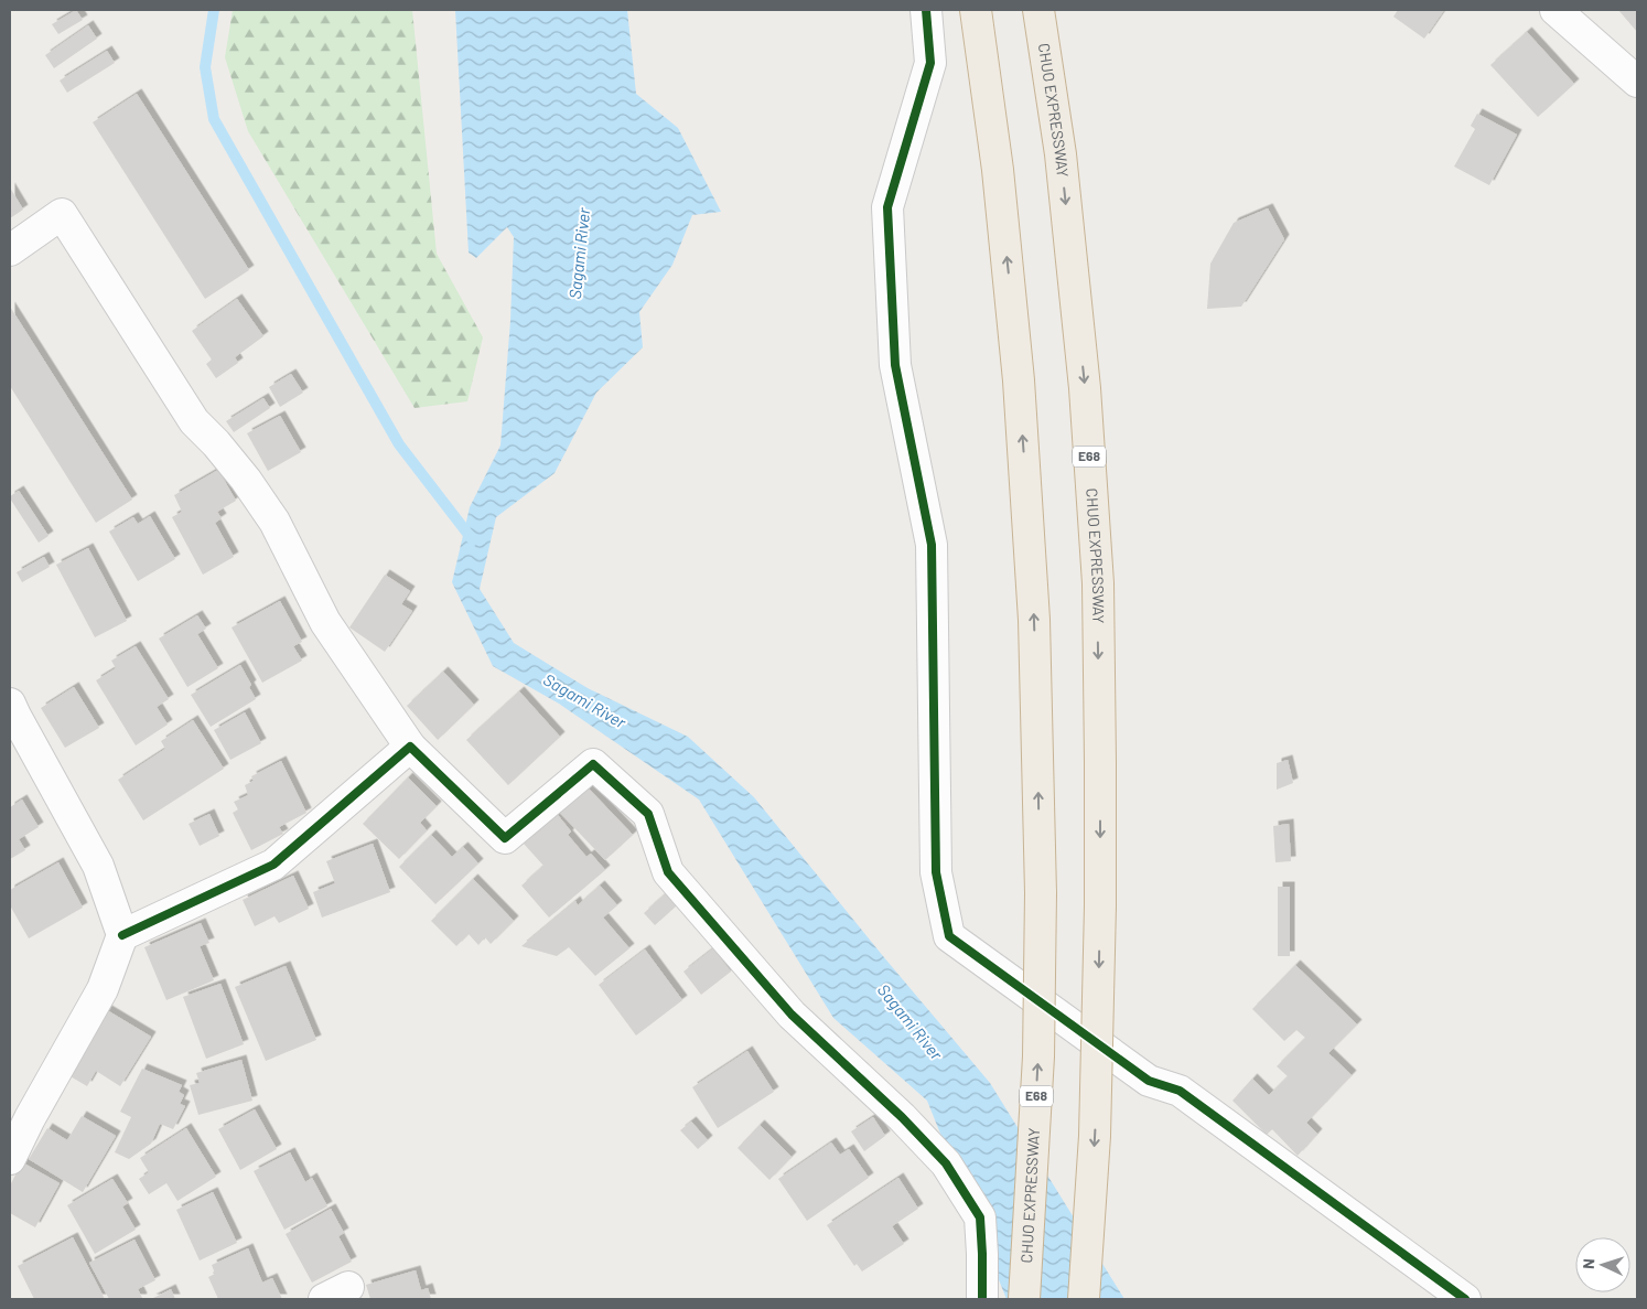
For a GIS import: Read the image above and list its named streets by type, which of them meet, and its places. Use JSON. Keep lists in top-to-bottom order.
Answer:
{
  "streets": {
    "highway": ["CHUO EXPRESSWAY", "E68"]
  },
  "water": ["Sagami River"],
  "north": "left"
}
